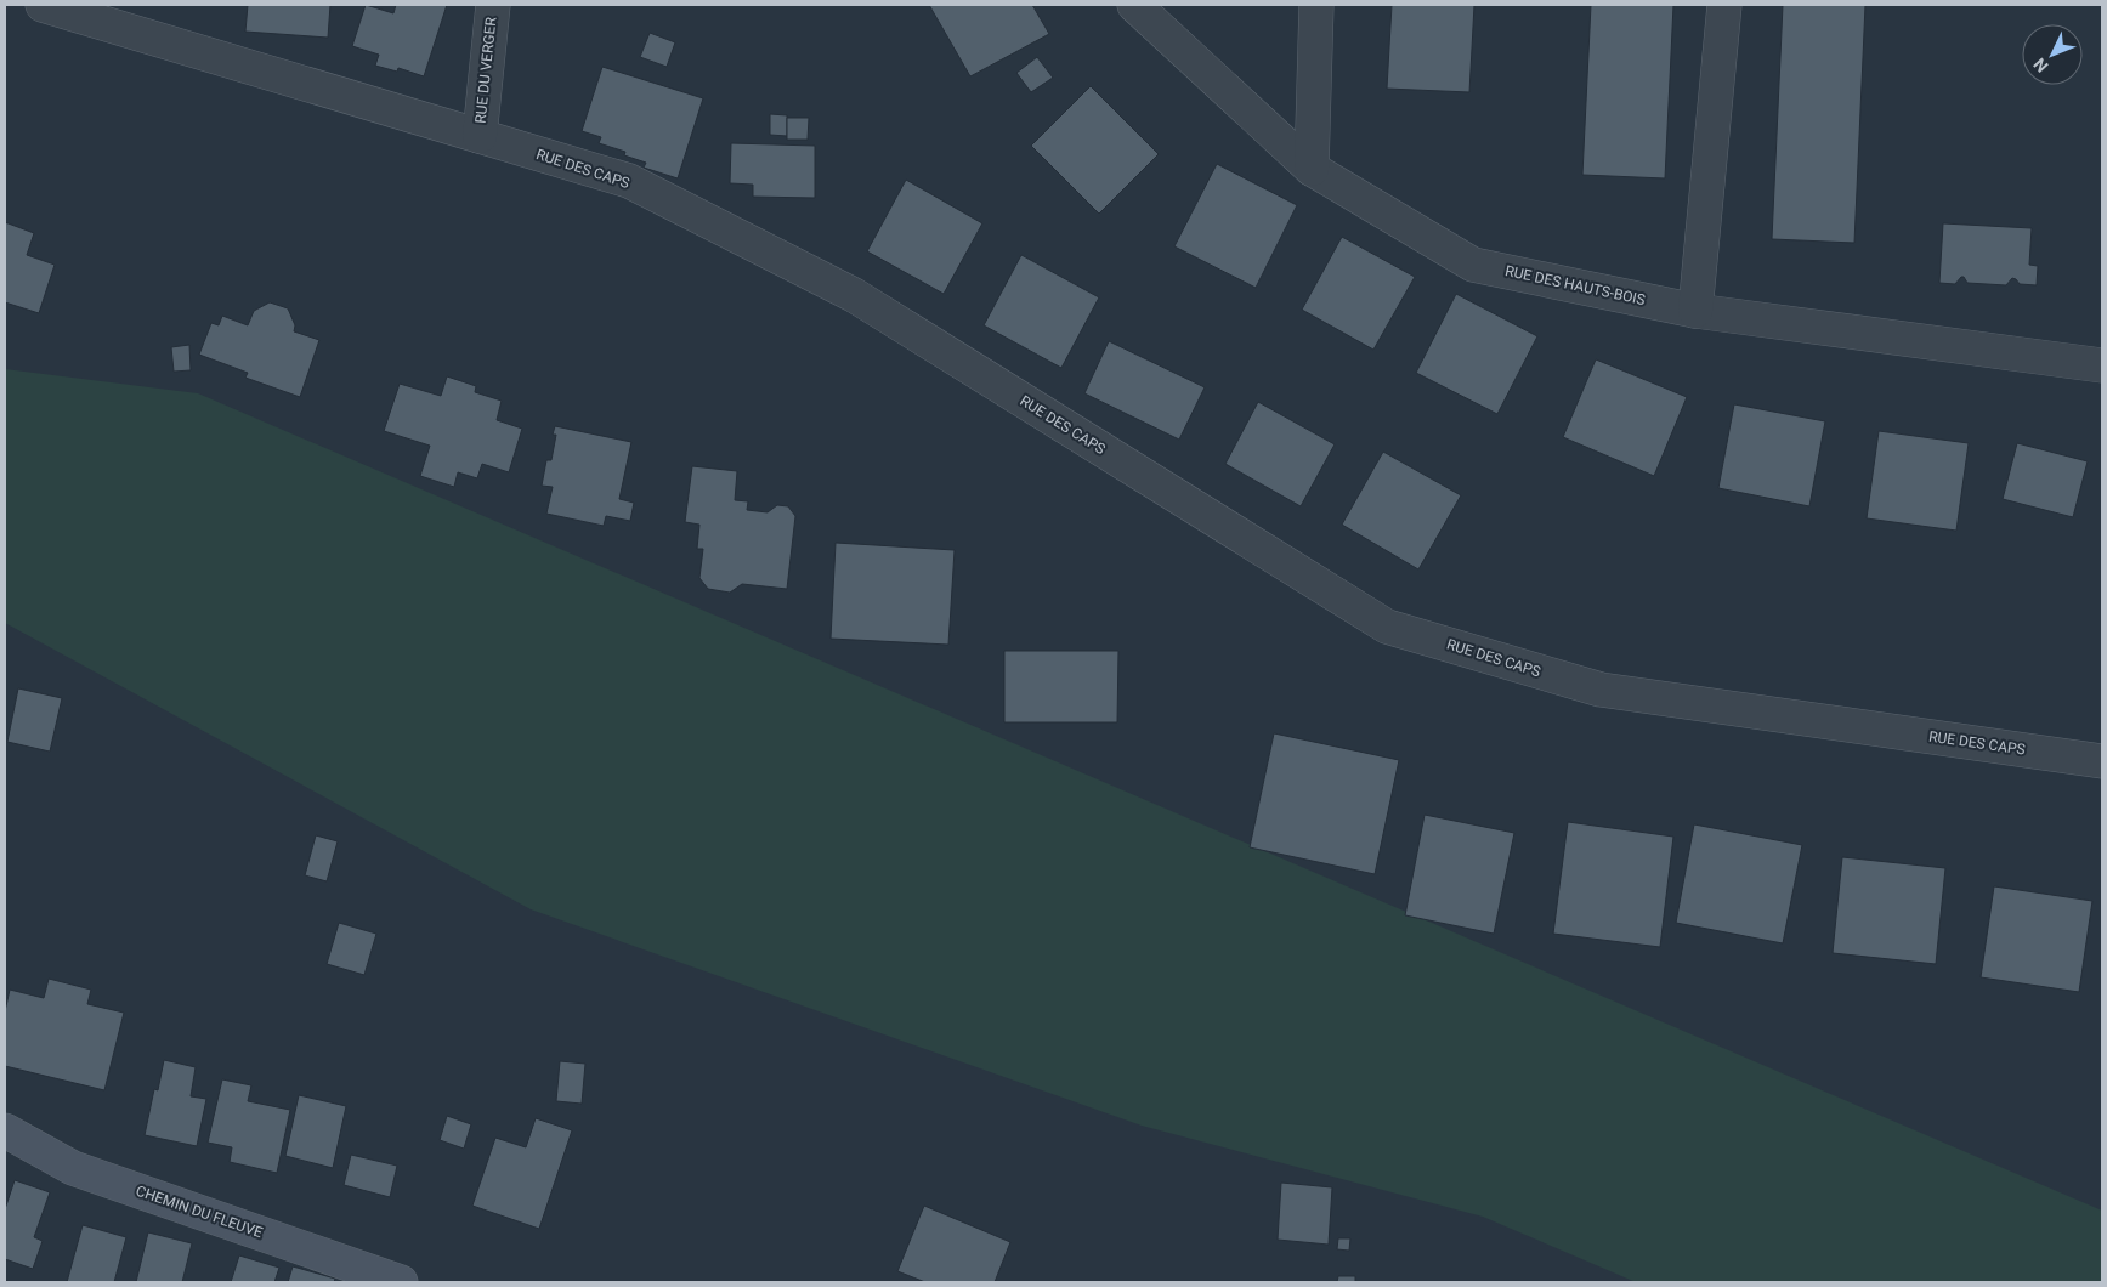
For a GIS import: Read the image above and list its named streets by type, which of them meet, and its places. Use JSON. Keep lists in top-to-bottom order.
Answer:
{
  "streets": {
    "street": [
      "RUE DU VERGER",
      "RUE DES CAPS",
      "RUE DES HAUTS-BOIS",
      "CHEMIN DU FLEUVE"
    ]
  },
  "crossings": [
    ["RUE DU VERGER", "RUE DES CAPS"]
  ],
  "north": "bottom left"
}
